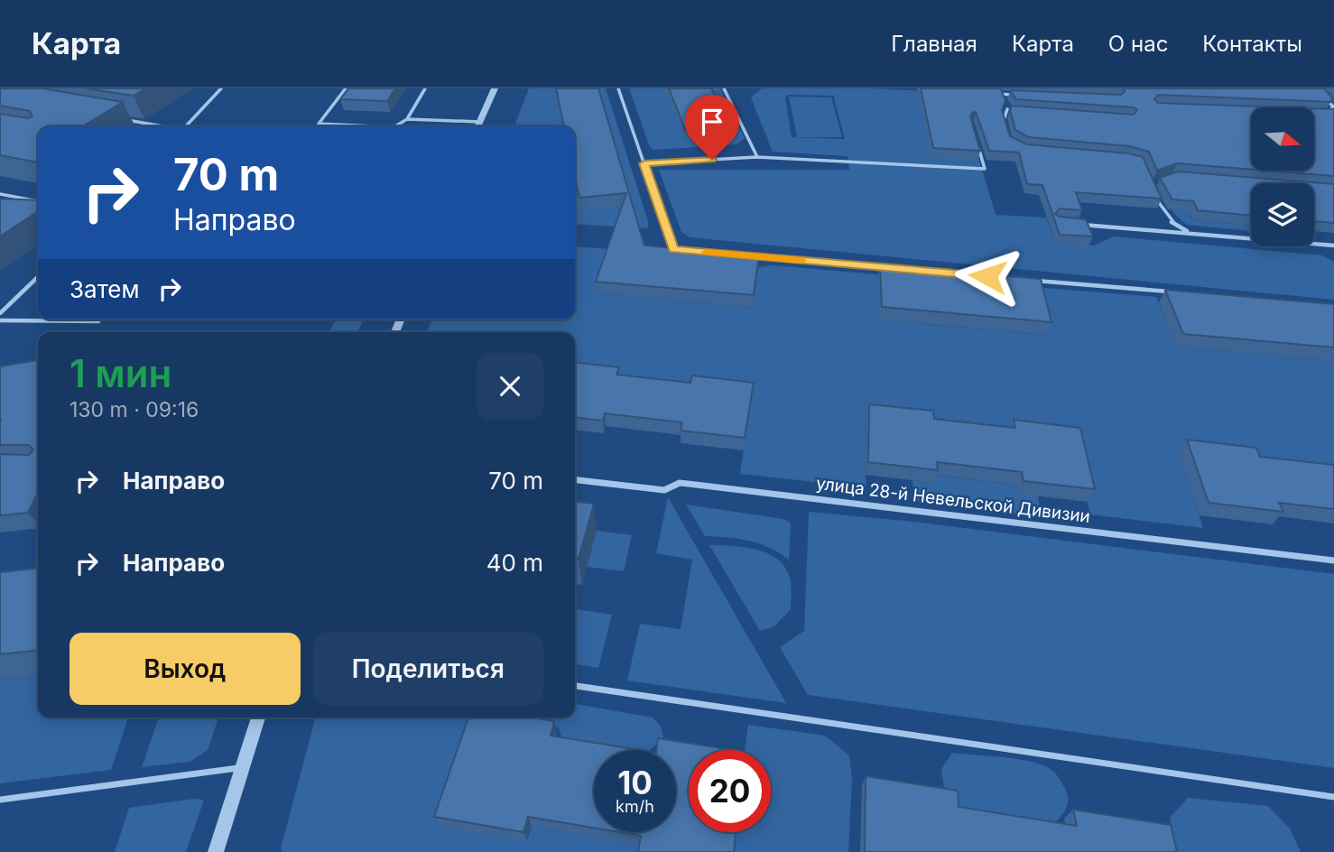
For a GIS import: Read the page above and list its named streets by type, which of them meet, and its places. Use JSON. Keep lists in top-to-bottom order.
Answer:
{
  "streets": {
    "street": ["улица 28-й Невельской Дивизии"]
  },
  "north": "right",
  "page": {
    "header": "Карта",
    "nav": [
      "Главная",
      "Карта",
      "О нас",
      "Контакты"
    ],
    "turn": ["70 m", "Направо"],
    "then": "Затем",
    "heading": ["1 мин", "130 m · 09:16"],
    "list": [
      {
        "name": "Направо",
        "value": "70 m"
      },
      {
        "name": "Направо",
        "value": "40 m"
      }
    ],
    "buttons": ["Выход", "Поделиться"],
    "speed": "10 km/h",
    "limit": "20"
  }
}
